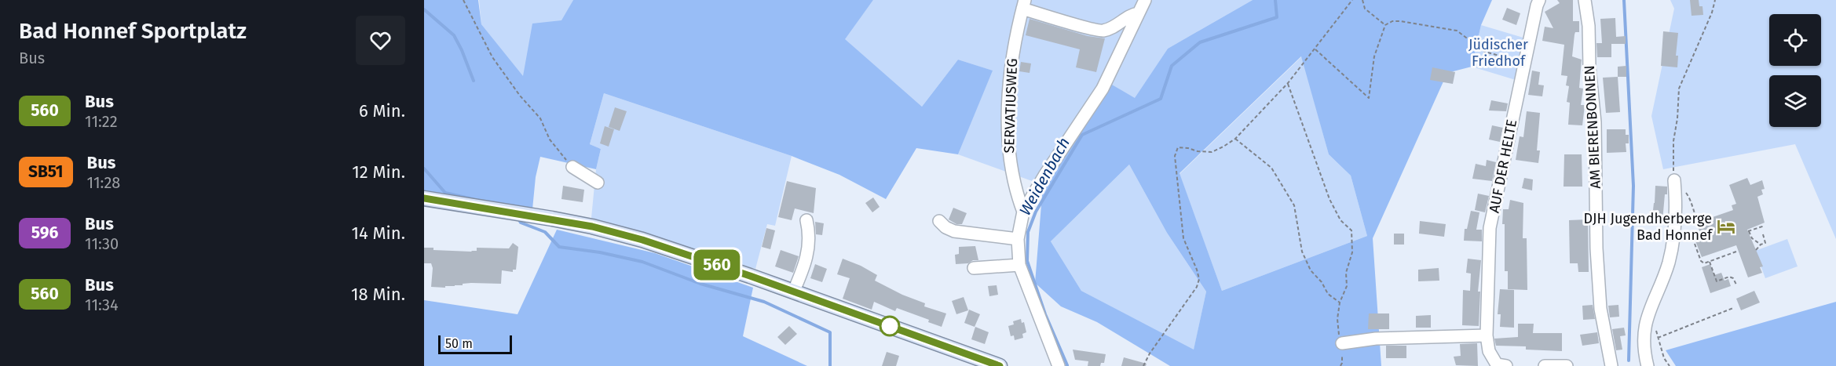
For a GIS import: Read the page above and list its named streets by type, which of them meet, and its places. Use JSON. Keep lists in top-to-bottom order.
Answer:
{
  "streets": {
    "street": ["SERVATIUSWEG", "AM BIERENBONNEN", "AUF DER HELTE"]
  },
  "water": ["Weidenbach"],
  "parks": ["Jüdischer Friedhof"],
  "places": {
    "hotel": ["DJH Jugendherberge Bad Honnef"]
  },
  "lines": ["bus line 560"],
  "scale_bar": "50 m",
  "page": {
    "heading": ["Bad Honnef Sportplatz", "Bus"],
    "on_map": "560",
    "list": [
      {
        "mark": "560",
        "name": "Bus",
        "note": "11:22",
        "value": "6 Min."
      },
      {
        "mark": "SB51",
        "name": "Bus",
        "note": "11:28",
        "value": "12 Min."
      },
      {
        "mark": "596",
        "name": "Bus",
        "note": "11:30",
        "value": "14 Min."
      },
      {
        "mark": "560",
        "name": "Bus",
        "note": "11:34",
        "value": "18 Min."
      }
    ],
    "scale": "50 m"
  }
}
